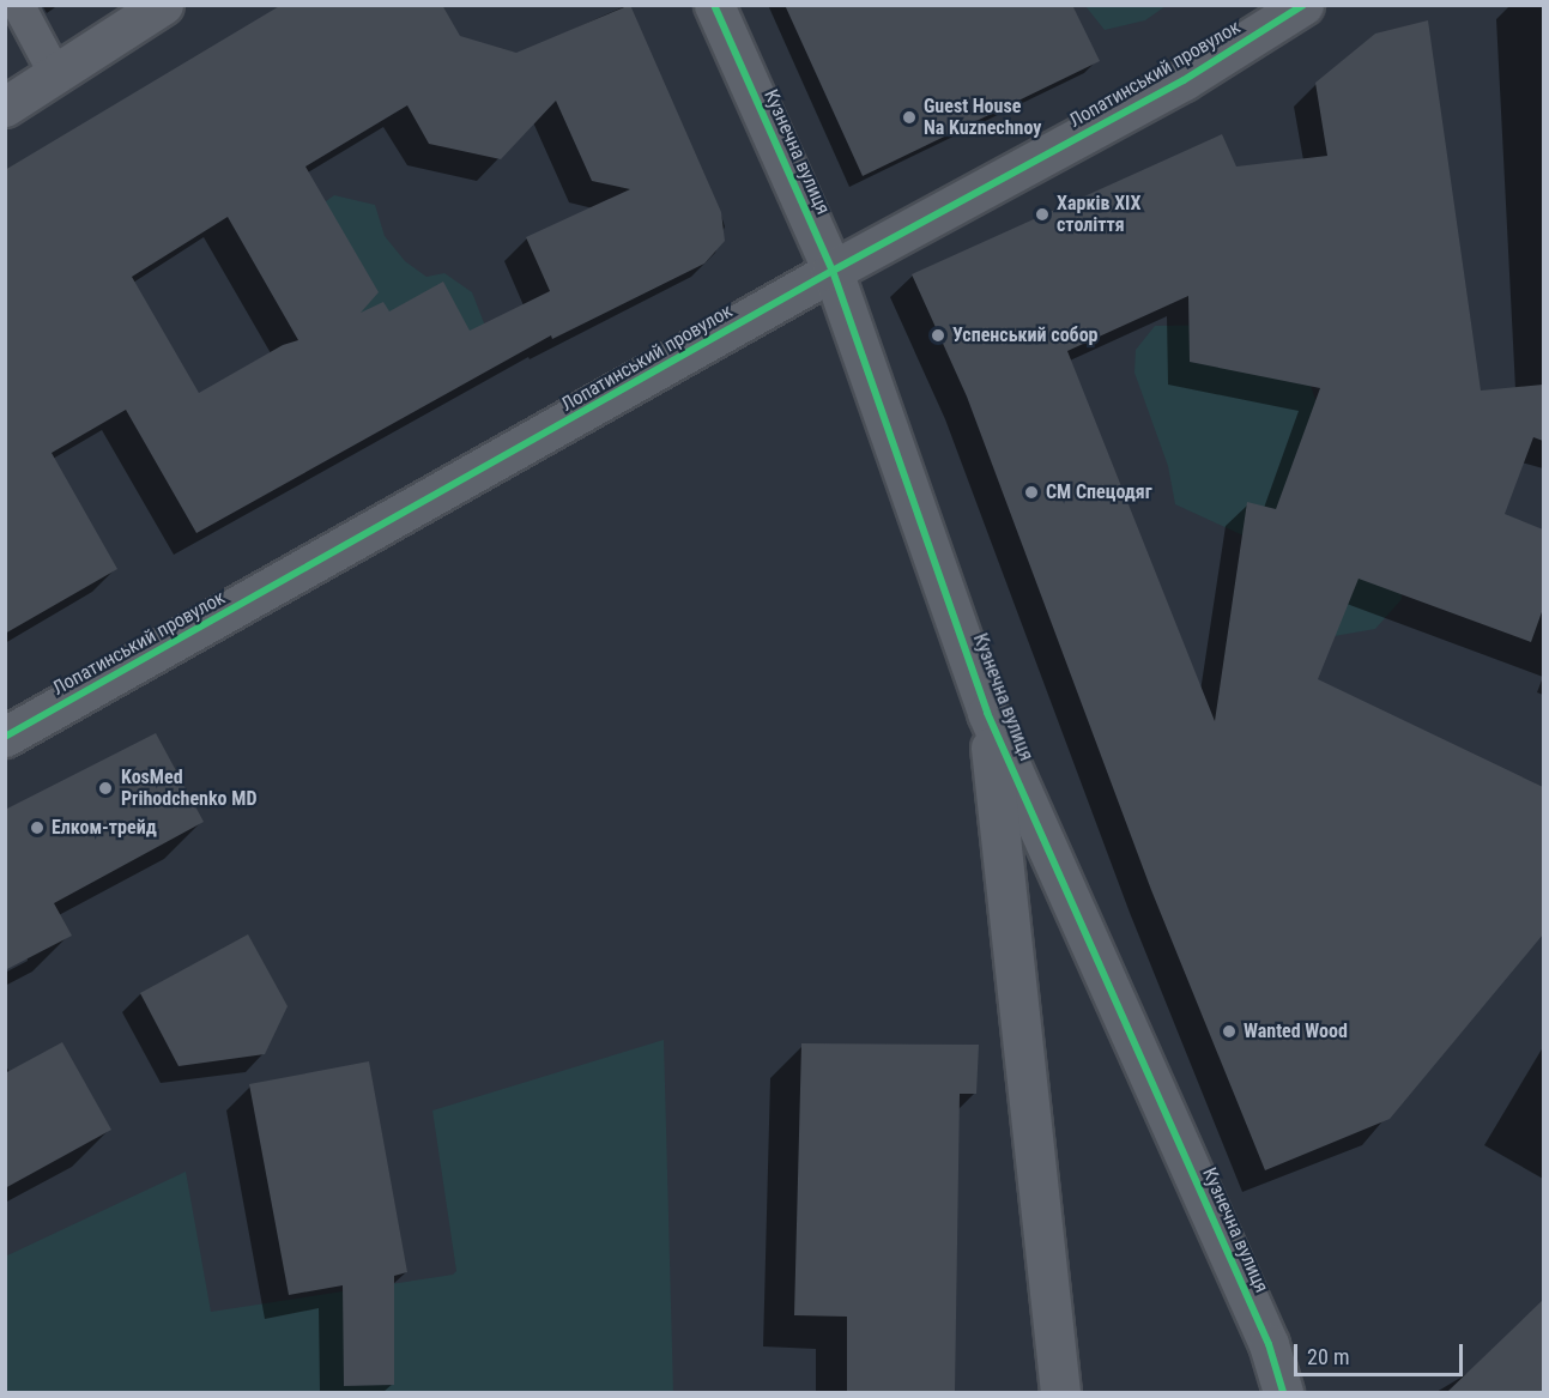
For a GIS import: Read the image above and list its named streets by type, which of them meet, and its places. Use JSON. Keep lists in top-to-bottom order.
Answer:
{
  "streets": {
    "street": ["Лопатинський провулок", "Кузнечна вулиця"]
  },
  "crossings": [
    ["Лопатинський провулок", "Кузнечна вулиця"]
  ],
  "places": [
    "Guest House Na Kuznechnoy",
    "Харків XIX століття",
    "Успенський собор",
    "СМ Спецодяг",
    "KosMed Prihodchenko MD",
    "Елком-трейд",
    "Wanted Wood"
  ],
  "scale_bar": "20 m"
}
